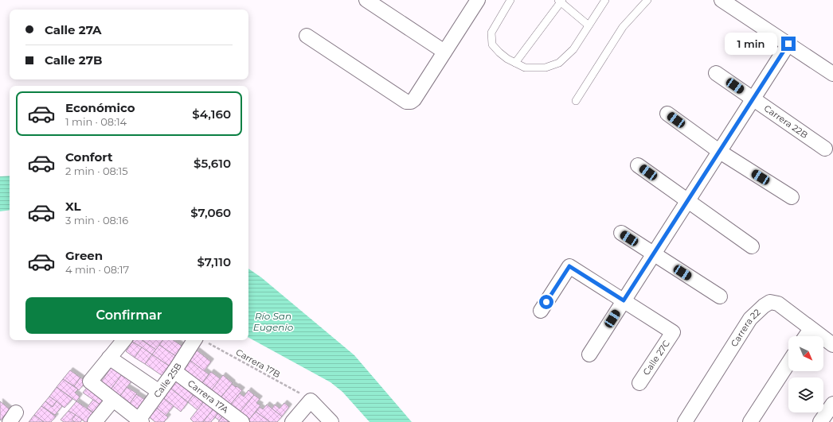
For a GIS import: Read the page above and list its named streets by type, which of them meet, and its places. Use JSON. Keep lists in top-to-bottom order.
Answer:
{
  "streets": {
    "street": [
      "Carrera 22B",
      "Carrera 22",
      "Calle 27C",
      "Calle 25B",
      "Carrera 17A"
    ],
    "path": ["Carrera 17B"]
  },
  "crossings": [
    ["Calle 25B", "Carrera 17A"]
  ],
  "water": ["Río San Eugenio"],
  "north": "bottom right",
  "page": {
    "banner": ["Calle 27A", "Calle 27B"],
    "bubble": "1 min",
    "list": [
      {
        "name": "Económico",
        "note": "1 min · 08:14",
        "value": "$4,160"
      },
      {
        "name": "Confort",
        "note": "2 min · 08:15",
        "value": "$5,610"
      },
      {
        "name": "XL",
        "note": "3 min · 08:16",
        "value": "$7,060"
      },
      {
        "name": "Green",
        "note": "4 min · 08:17",
        "value": "$7,110"
      }
    ],
    "buttons": "Confirmar"
  }
}
